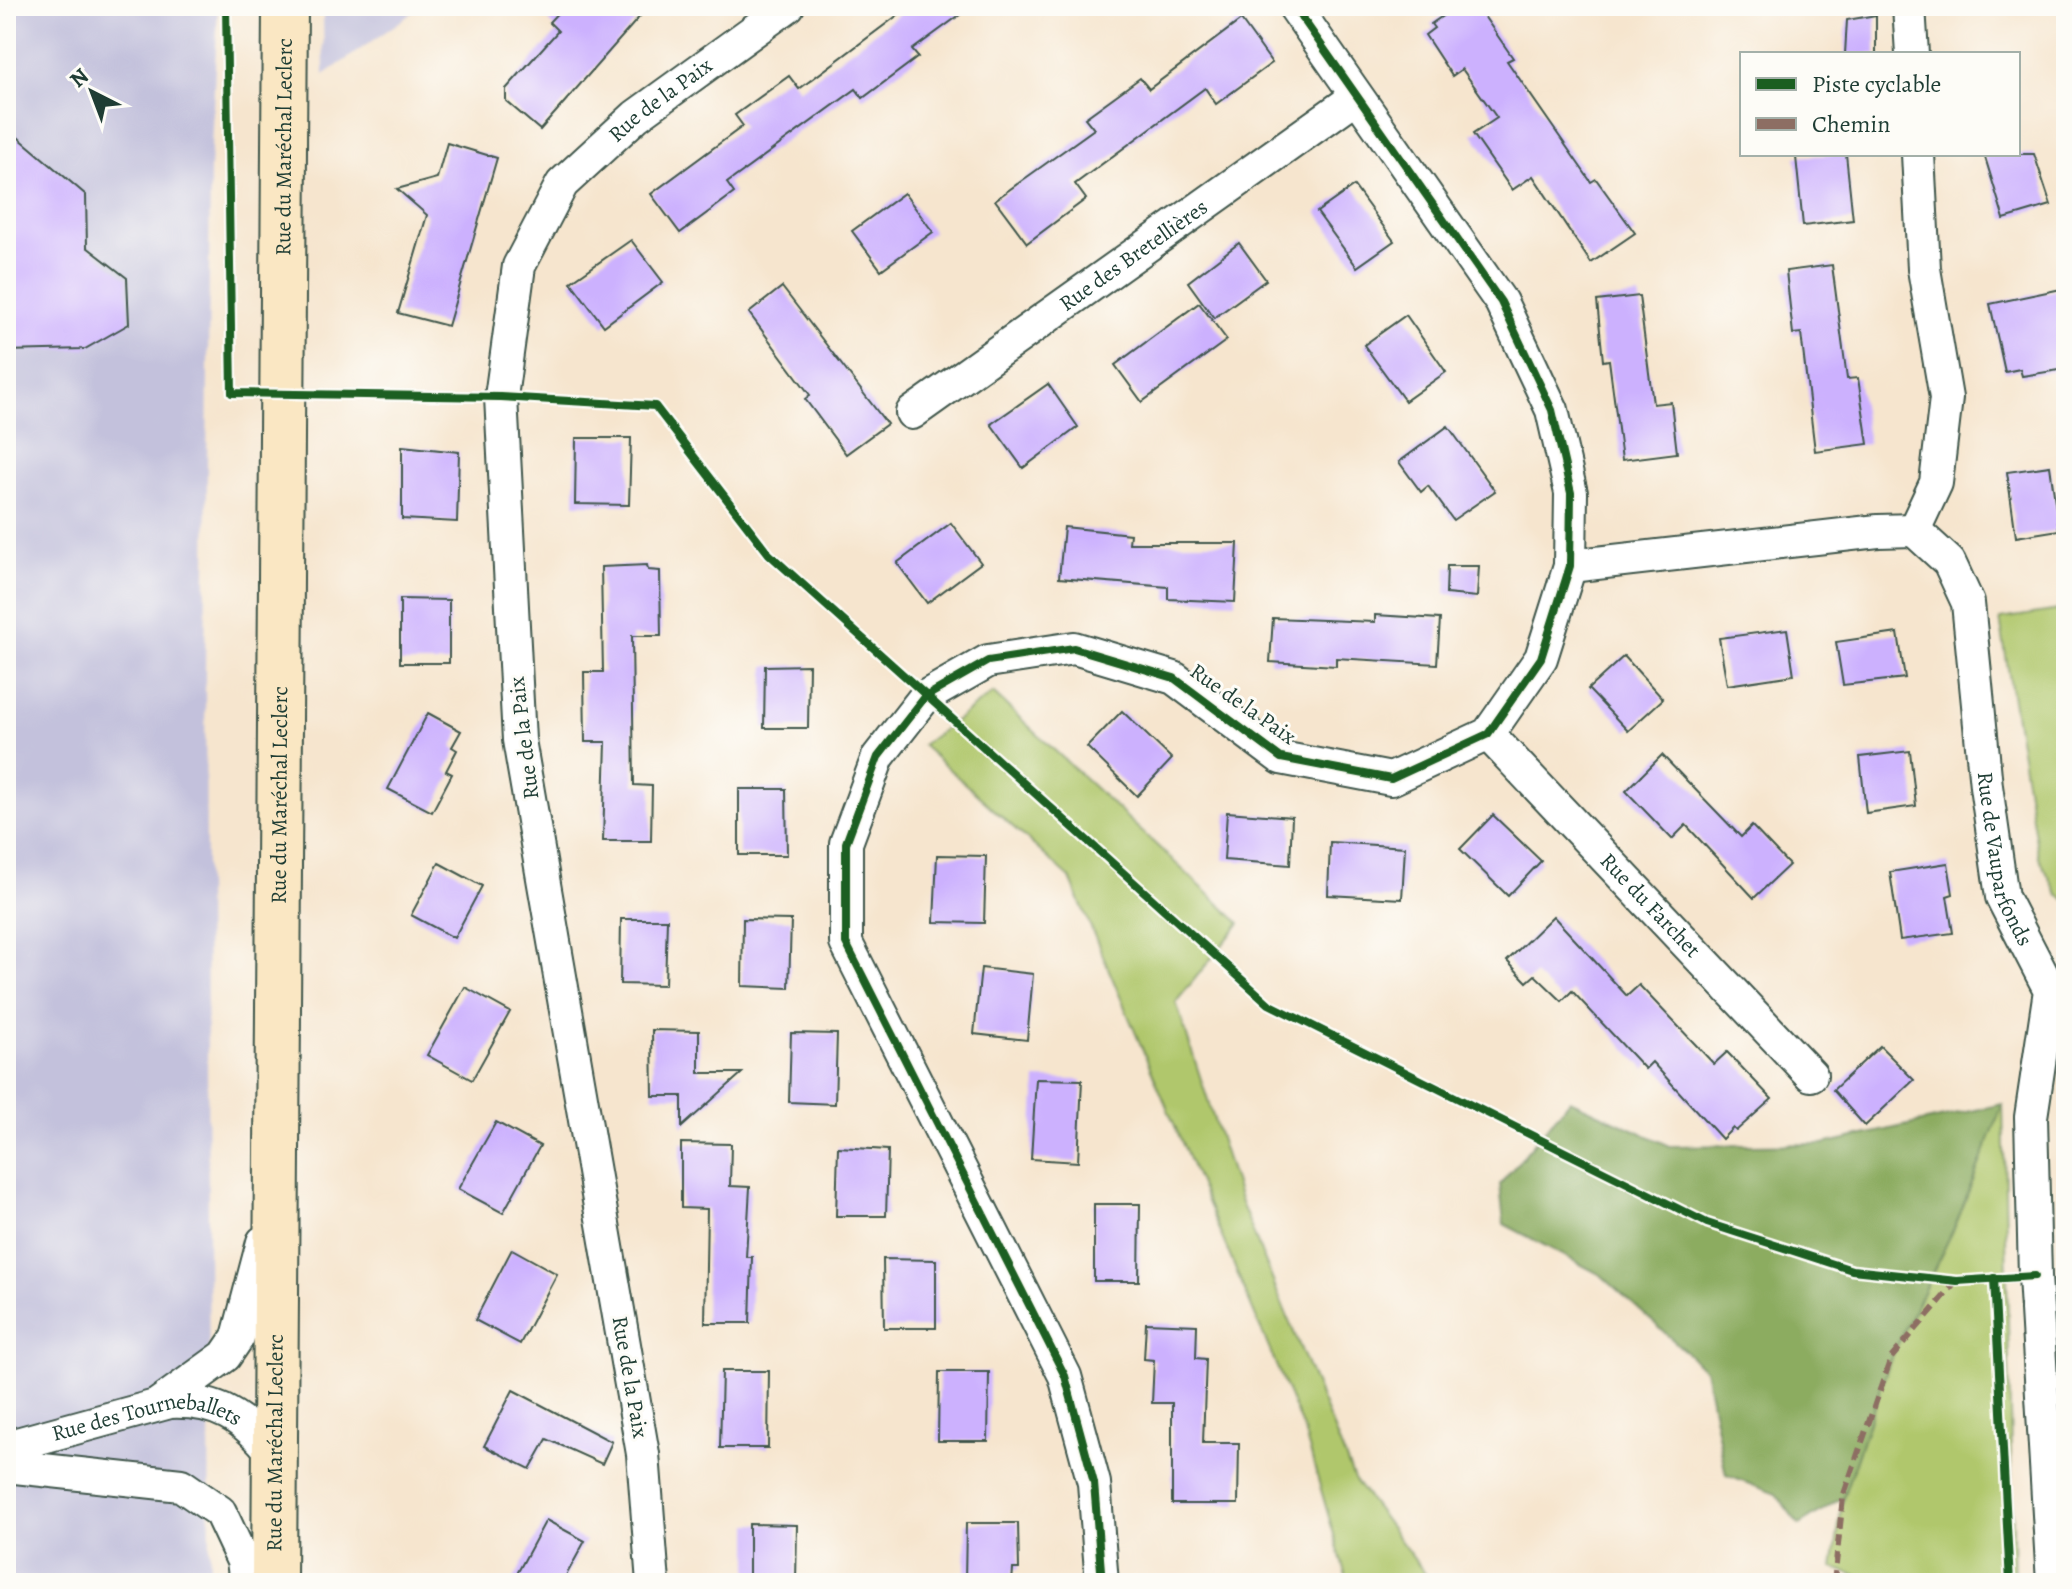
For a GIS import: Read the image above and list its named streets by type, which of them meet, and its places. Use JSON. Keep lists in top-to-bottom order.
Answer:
{
  "streets": {
    "main road": ["Rue du Maréchal Leclerc"],
    "street": [
      "Rue de la Paix",
      "Rue des Bretellières",
      "Rue de Vauparfonds",
      "Rue du Farchet",
      "Rue des Tourneballets"
    ]
  },
  "crossings": [
    ["Rue de la Paix", "Rue du Farchet"],
    ["Rue du Maréchal Leclerc", "Rue des Tourneballets"]
  ],
  "legend": ["Piste cyclable", "Chemin"],
  "north": "top left"
}
